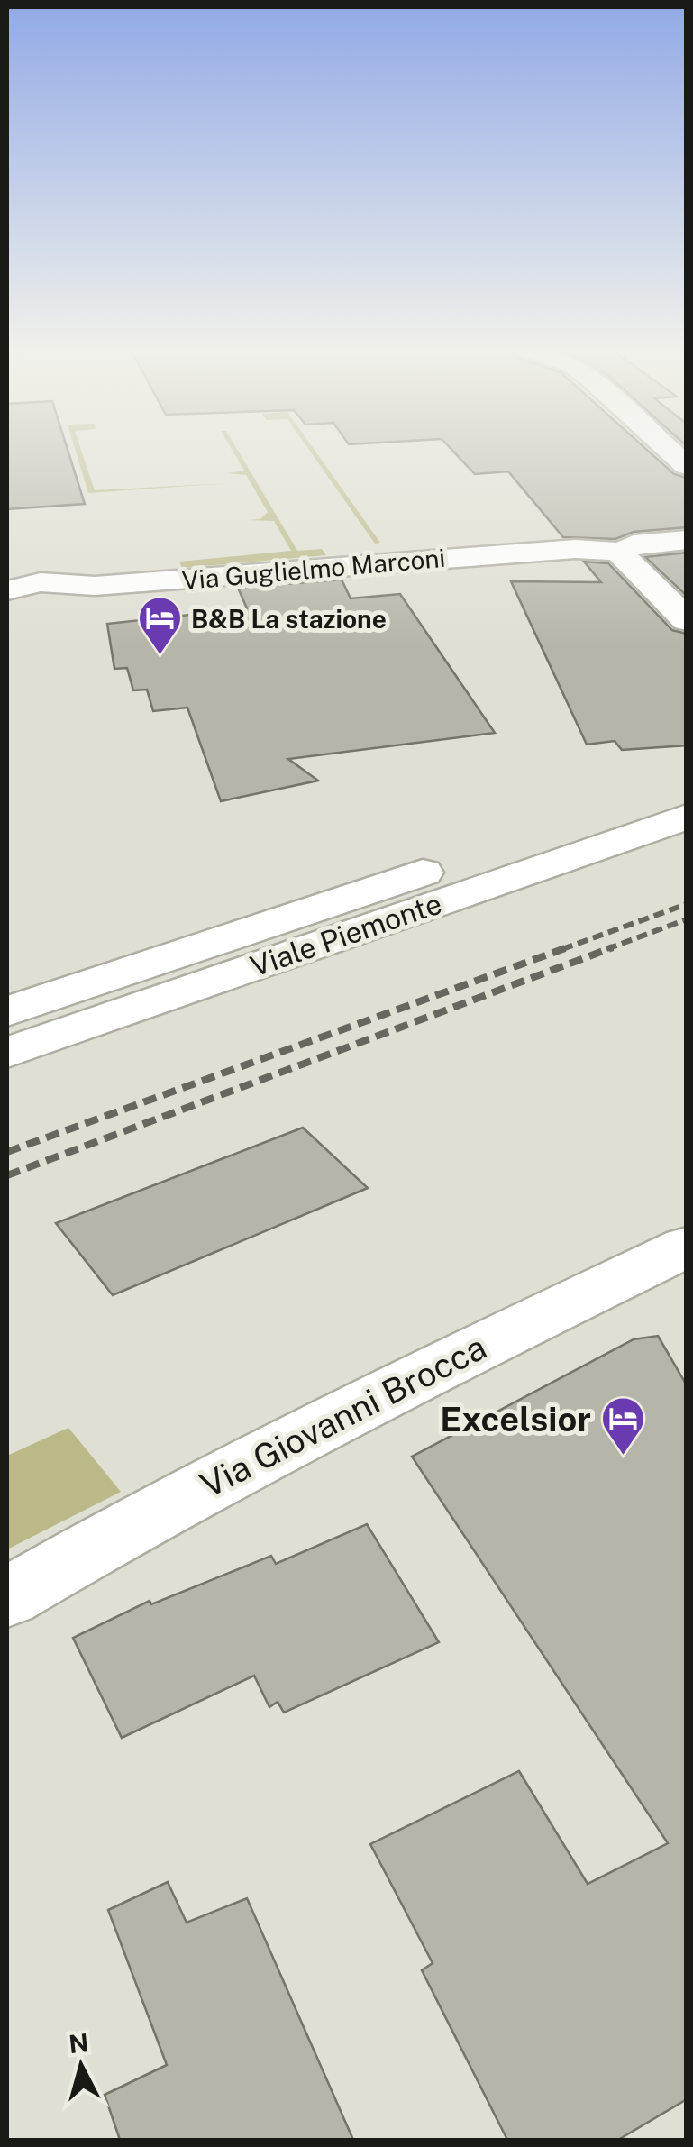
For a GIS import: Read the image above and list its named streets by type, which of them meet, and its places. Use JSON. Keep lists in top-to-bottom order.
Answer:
{
  "streets": {
    "street": ["Via Guglielmo Marconi", "Viale Piemonte", "Via Giovanni Brocca"]
  },
  "places": {
    "hotel": ["B&B La stazione", "Excelsior"]
  },
  "north": "top"
}
